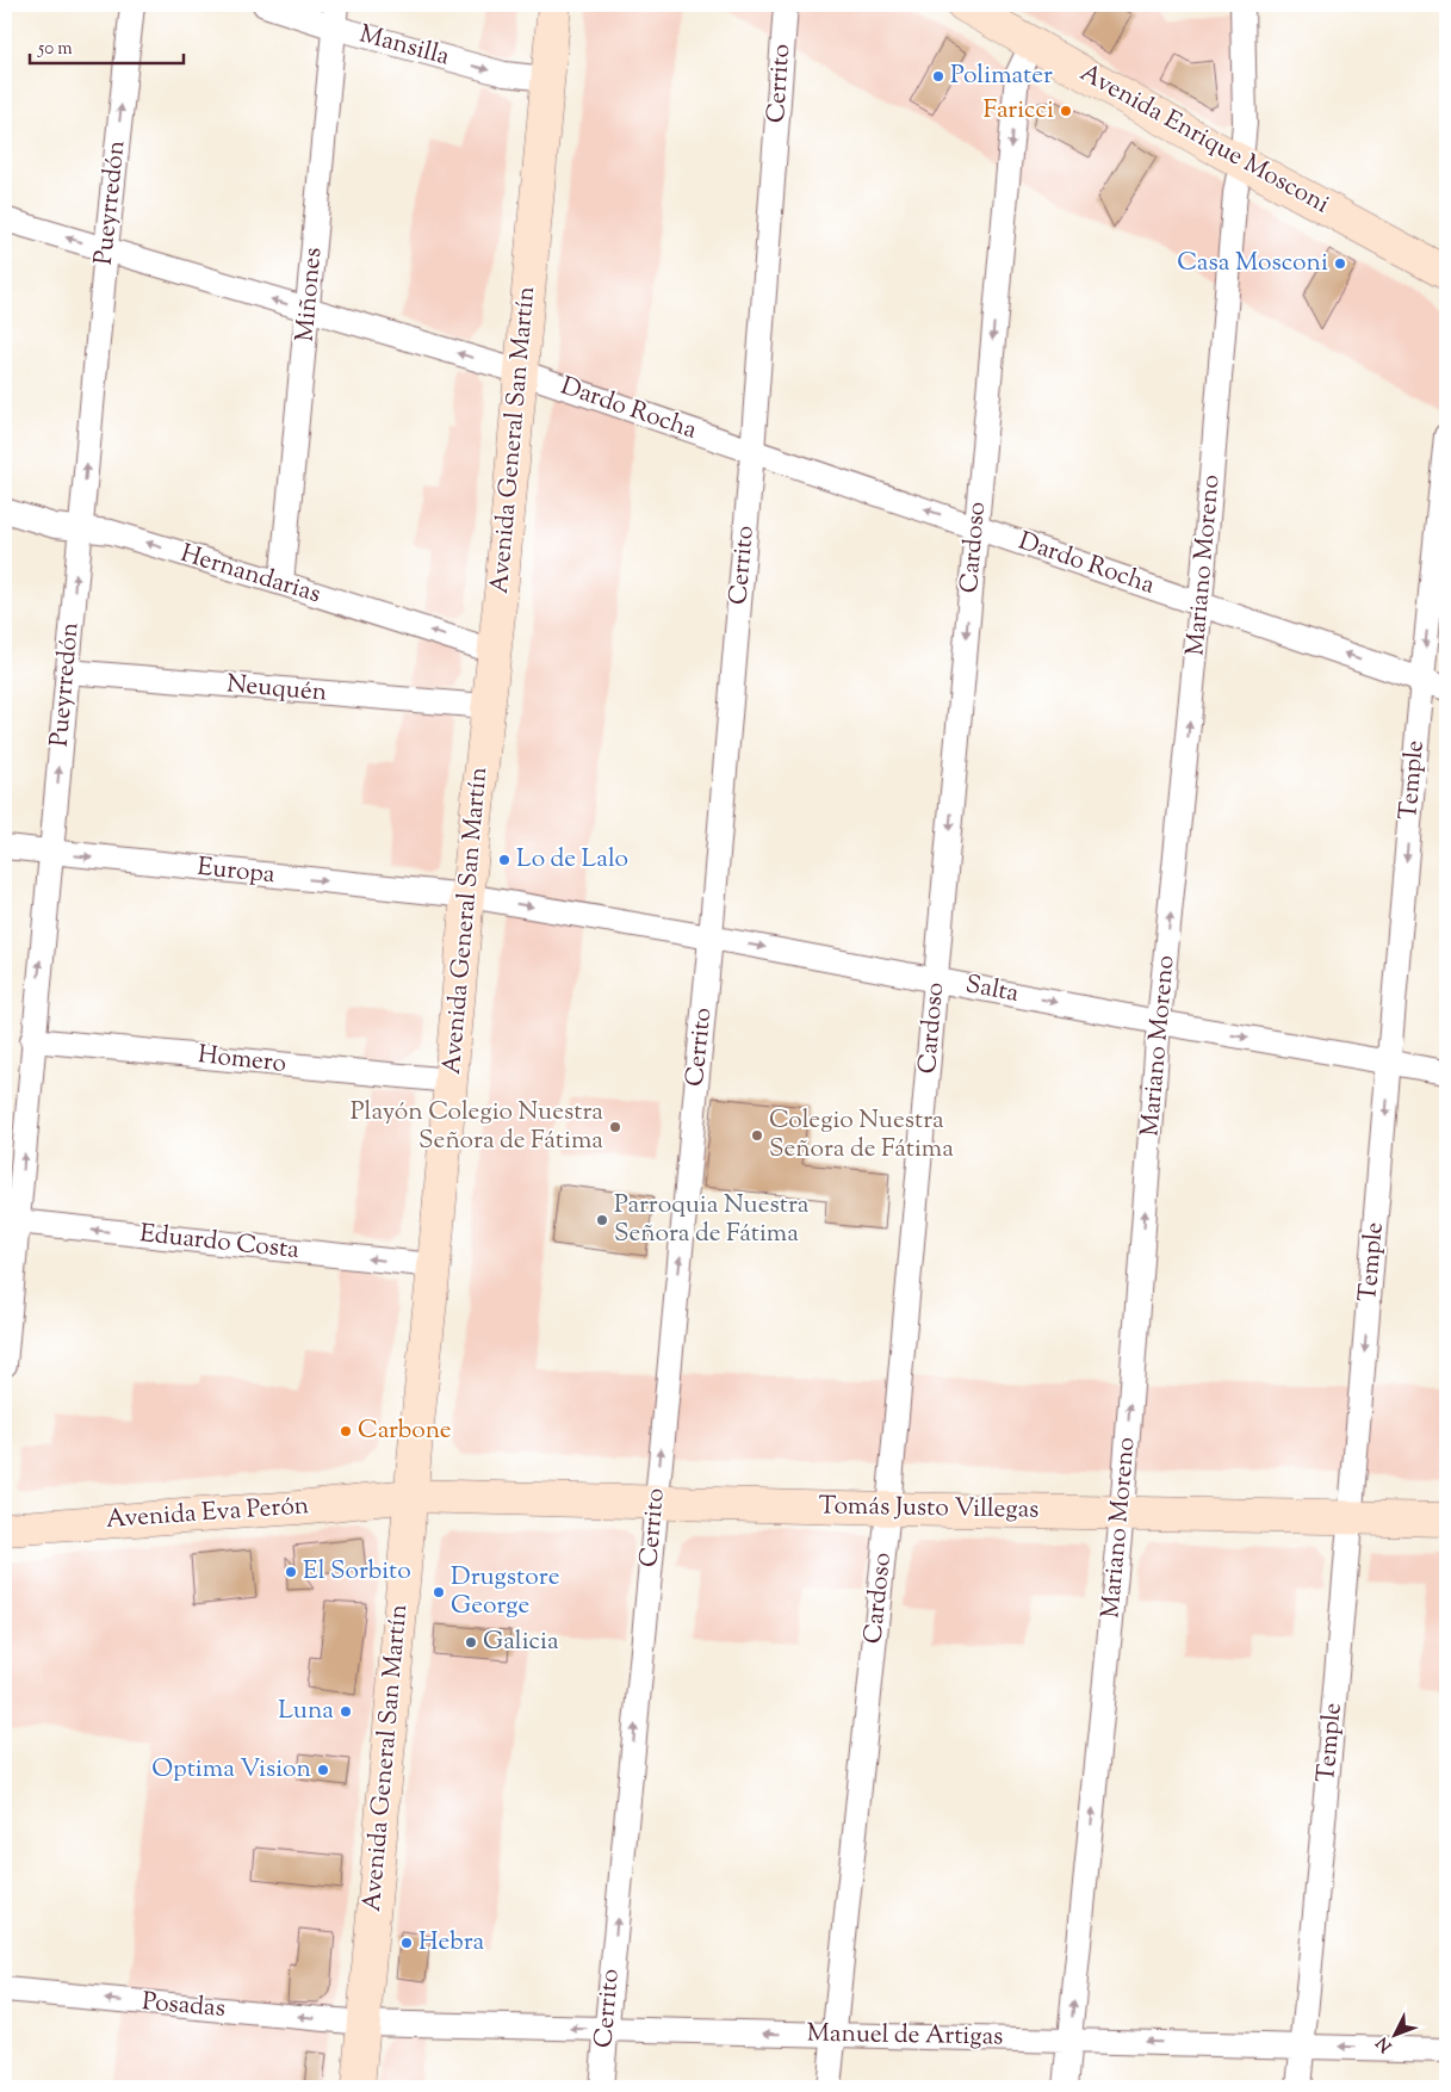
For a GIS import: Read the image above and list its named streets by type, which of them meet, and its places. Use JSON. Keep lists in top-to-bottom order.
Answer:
{
  "streets": {
    "main road": [
      "Avenida Enrique Mosconi",
      "Avenida General San Martín",
      "Tomás Justo Villegas",
      "Avenida Eva Perón"
    ],
    "street": [
      "Mansilla",
      "Cerrito",
      "Pueyrredón",
      "Miñones",
      "Dardo Rocha",
      "Cardoso",
      "Mariano Moreno",
      "Hernandarias",
      "Neuquén",
      "Temple",
      "Europa",
      "Salta",
      "Homero",
      "Eduardo Costa",
      "Posadas",
      "Manuel de Artigas"
    ]
  },
  "crossings": [
    ["Mansilla", "Miñones"],
    ["Mansilla", "Avenida General San Martín"],
    ["Cerrito", "Dardo Rocha"],
    ["Cerrito", "Salta"],
    ["Cerrito", "Tomás Justo Villegas"],
    ["Cerrito", "Manuel de Artigas"],
    ["Avenida Enrique Mosconi", "Cardoso"],
    ["Avenida Enrique Mosconi", "Mariano Moreno"],
    ["Pueyrredón", "Dardo Rocha"],
    ["Pueyrredón", "Hernandarias"],
    ["Pueyrredón", "Neuquén"],
    ["Pueyrredón", "Europa"],
    ["Pueyrredón", "Homero"],
    ["Pueyrredón", "Eduardo Costa"],
    ["Miñones", "Dardo Rocha"],
    ["Miñones", "Hernandarias"],
    ["Dardo Rocha", "Avenida General San Martín"],
    ["Dardo Rocha", "Cardoso"],
    ["Dardo Rocha", "Mariano Moreno"],
    ["Dardo Rocha", "Temple"],
    ["Avenida General San Martín", "Hernandarias"],
    ["Avenida General San Martín", "Neuquén"],
    ["Avenida General San Martín", "Europa"],
    ["Avenida General San Martín", "Salta"],
    ["Avenida General San Martín", "Homero"],
    ["Avenida General San Martín", "Eduardo Costa"],
    ["Avenida General San Martín", "Tomás Justo Villegas"],
    ["Avenida General San Martín", "Avenida Eva Perón"],
    ["Avenida General San Martín", "Posadas"],
    ["Avenida General San Martín", "Manuel de Artigas"],
    ["Cardoso", "Salta"],
    ["Cardoso", "Tomás Justo Villegas"],
    ["Cardoso", "Manuel de Artigas"],
    ["Mariano Moreno", "Salta"],
    ["Mariano Moreno", "Tomás Justo Villegas"],
    ["Mariano Moreno", "Manuel de Artigas"],
    ["Temple", "Salta"],
    ["Temple", "Tomás Justo Villegas"],
    ["Temple", "Manuel de Artigas"],
    ["Europa", "Salta"],
    ["Tomás Justo Villegas", "Avenida Eva Perón"],
    ["Posadas", "Manuel de Artigas"]
  ],
  "one_way": [
    "Mansilla",
    "Cerrito",
    "Pueyrredón",
    "Dardo Rocha",
    "Cardoso",
    "Mariano Moreno",
    "Hernandarias",
    "Temple",
    "Europa",
    "Salta",
    "Eduardo Costa",
    "Posadas",
    "Manuel de Artigas"
  ],
  "places": [
    "Polimater",
    "Faricci",
    "Casa Mosconi",
    "Lo de Lalo",
    "Playón Colegio Nuestra Señora de Fátima",
    "Colegio Nuestra Señora de Fátima",
    "Parroquia Nuestra Señora de Fátima",
    "Carbone",
    "El Sorbito",
    "Drugstore George",
    "Galicia",
    "Luna",
    "Optima Vision",
    "Hebra"
  ],
  "scale_bar": "50 m",
  "north": "bottom left"
}
